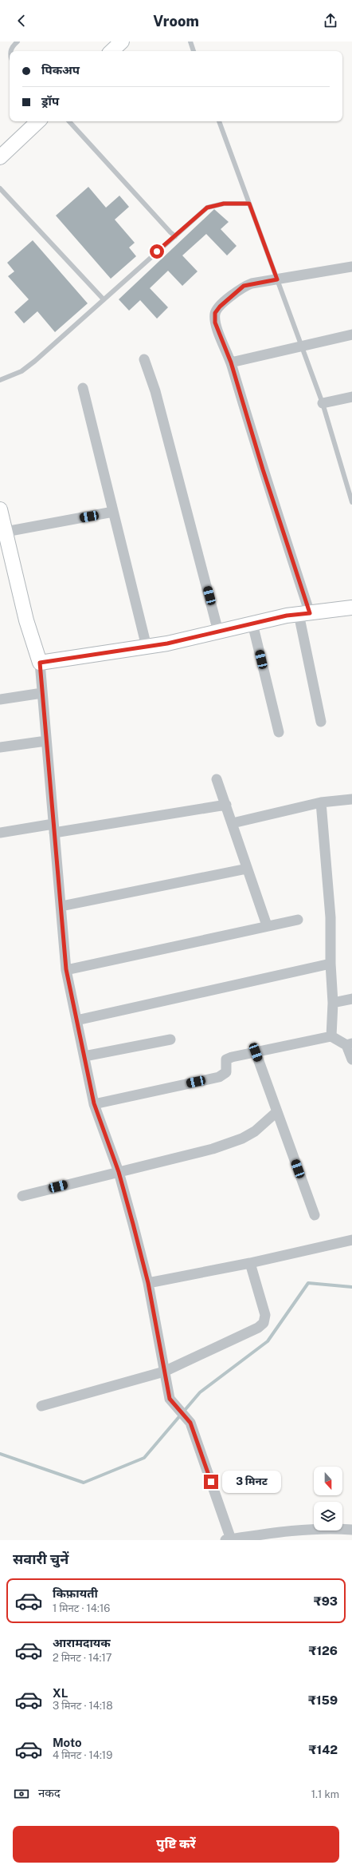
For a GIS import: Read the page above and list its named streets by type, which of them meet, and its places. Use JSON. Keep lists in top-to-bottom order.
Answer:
{
  "north": "bottom",
  "page": {
    "header": "Vroom",
    "banner": ["पिकअप", "ड्रॉप"],
    "bubble": "3 मिनट",
    "heading": "सवारी चुनें",
    "list": [
      {
        "name": "किफ़ायती",
        "note": "1 मिनट · 14:16",
        "value": "₹93"
      },
      {
        "name": "आरामदायक",
        "note": "2 मिनट · 14:17",
        "value": "₹126"
      },
      {
        "name": "XL",
        "note": "3 मिनट · 14:18",
        "value": "₹159"
      },
      {
        "name": "Moto",
        "note": "4 मिनट · 14:19",
        "value": "₹142"
      }
    ],
    "pay": ["नकद", "1.1 km"],
    "buttons": "पुष्टि करें"
  }
}
